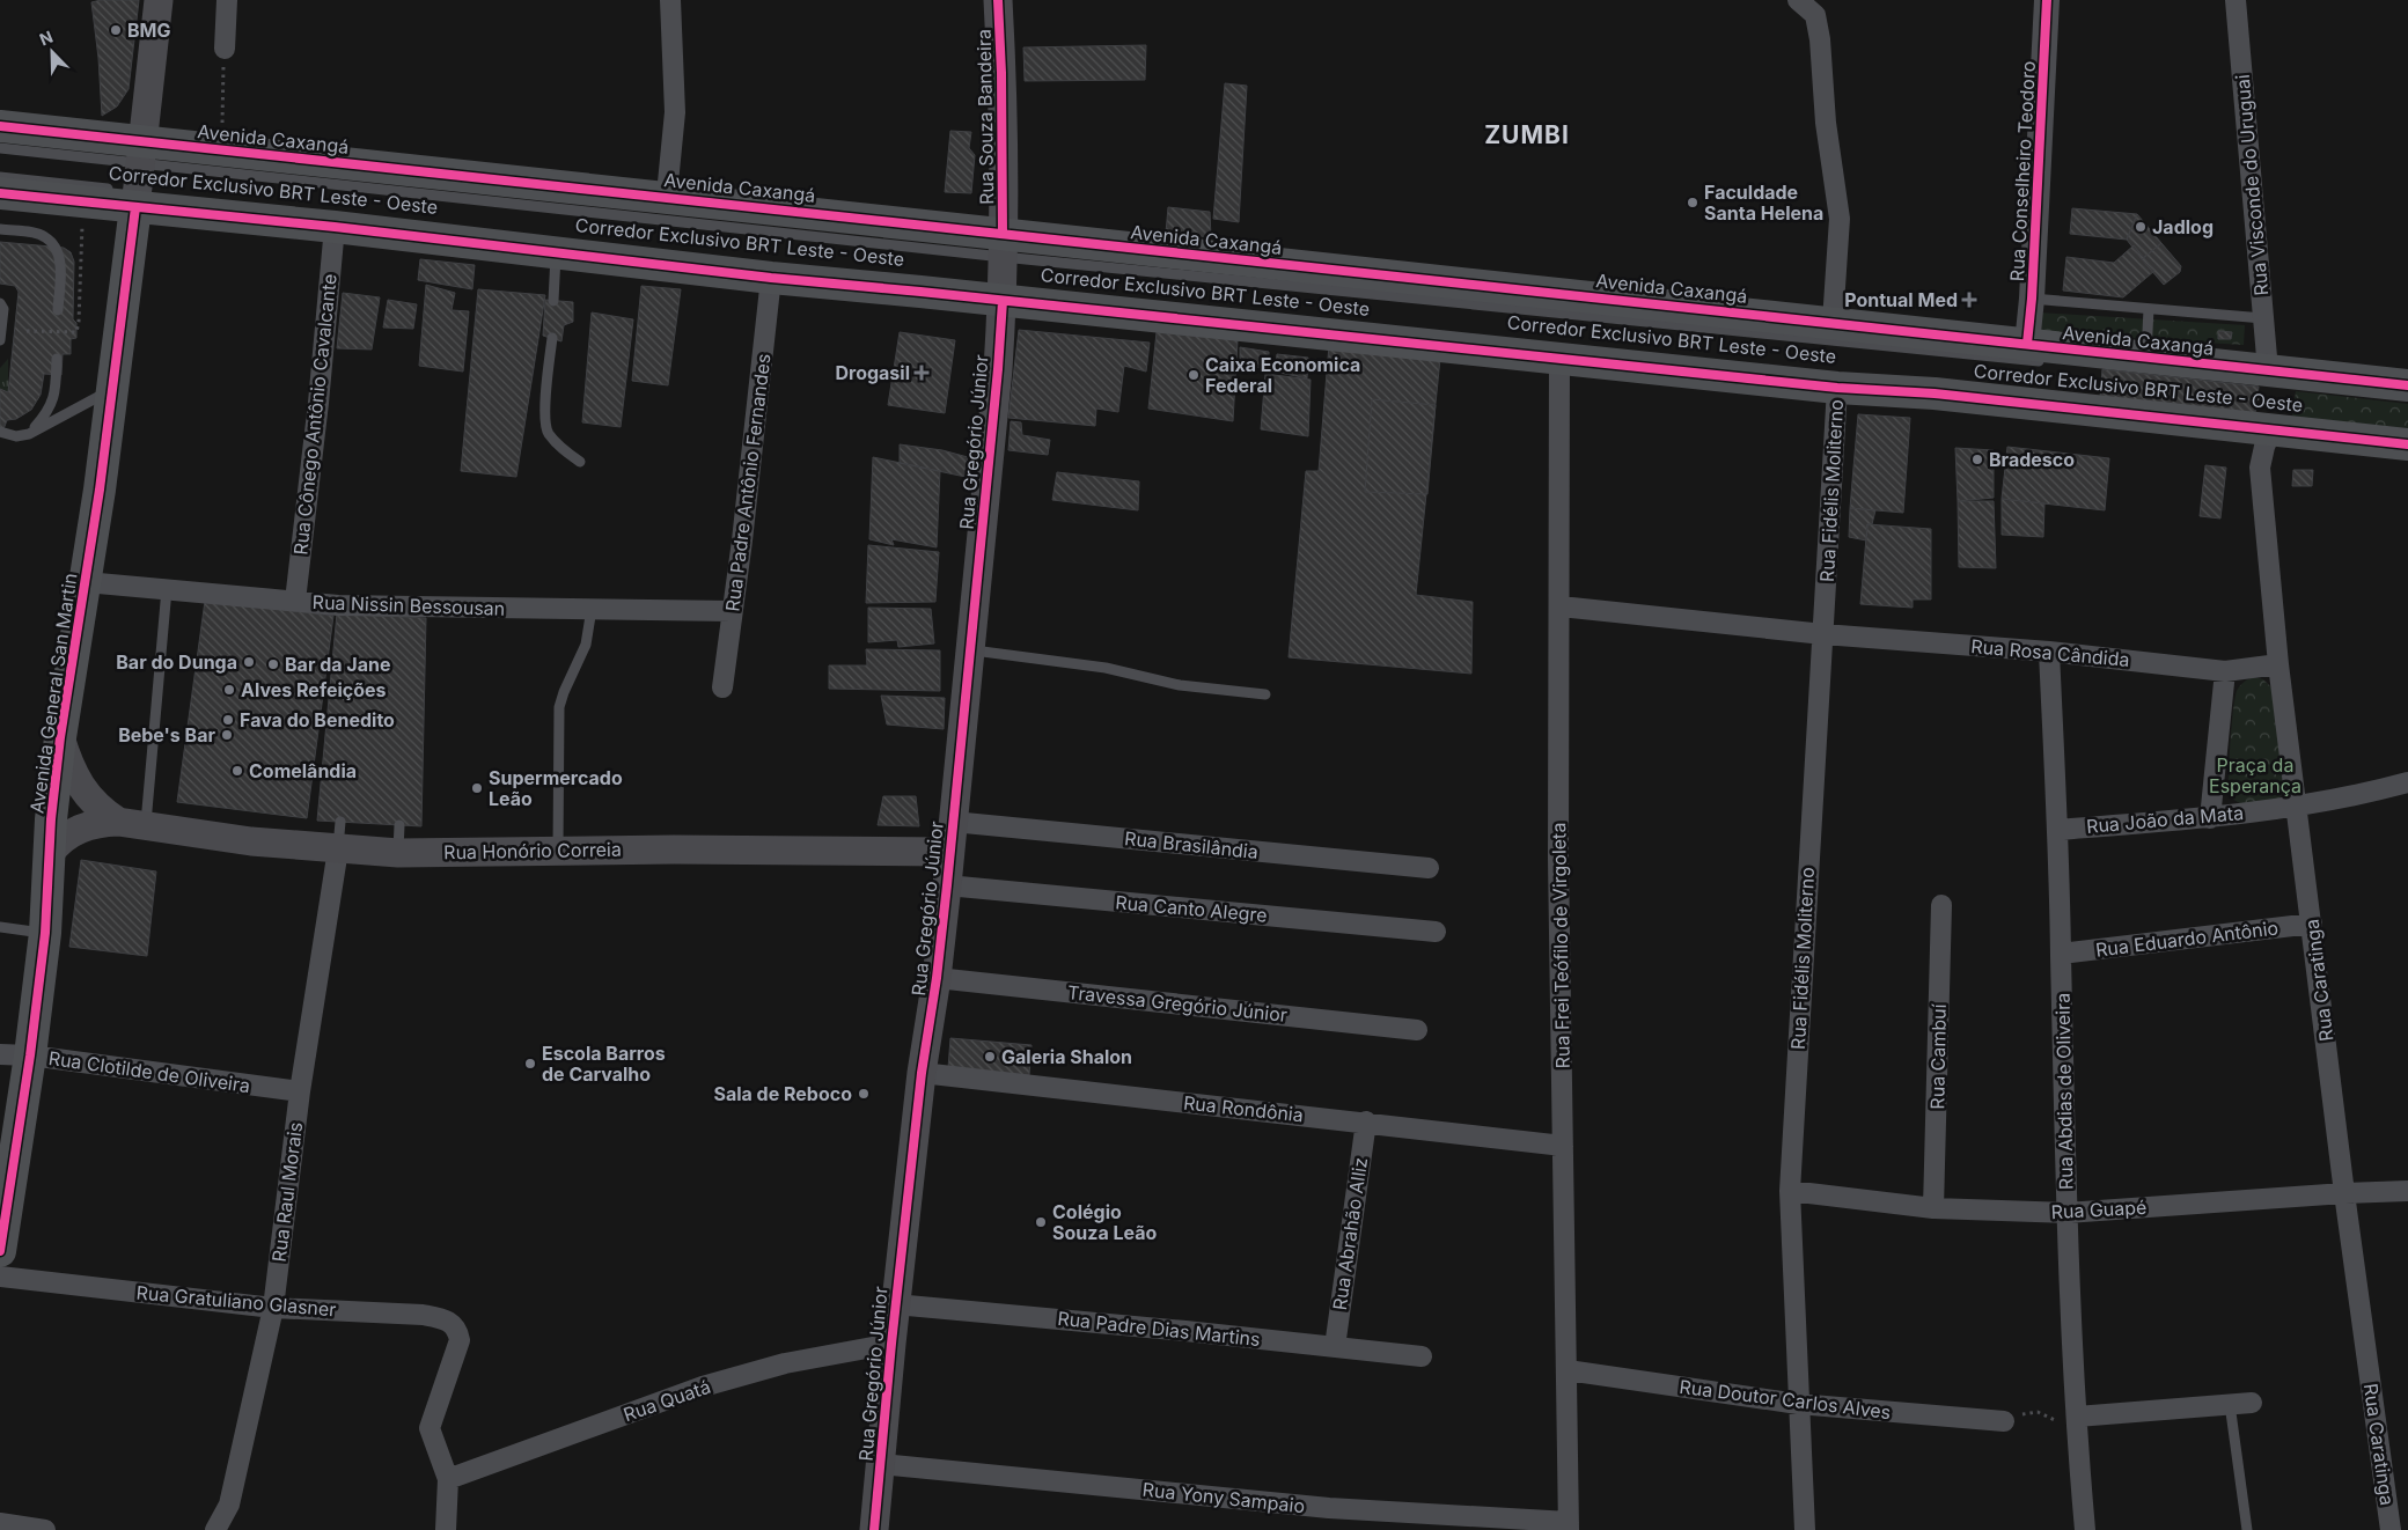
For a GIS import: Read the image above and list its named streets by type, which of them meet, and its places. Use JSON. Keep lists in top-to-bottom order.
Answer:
{
  "streets": {
    "main road": [
      "Rua Souza Bandeira",
      "Avenida Caxangá",
      "Rua Gregório Júnior",
      "Avenida General San Martin",
      "Rua Honório Correia"
    ],
    "street": [
      "Rua Conselheiro Teodoro",
      "Rua Visconde do Uruguai",
      "Rua Cônego Antônio Cavalcante",
      "Rua Padre Antônio Fernandes",
      "Rua Fidélis Moliterno",
      "Rua Nissin Bessousan",
      "Rua Rosa Cândida",
      "Rua João da Mata",
      "Rua Brasilândia",
      "Rua Canto Alegre",
      "Rua Eduardo Antônio",
      "Rua Frei Teófilo de Virgoleta",
      "Rua Caratinga",
      "Travessa Gregório Júnior",
      "Rua Cambuí",
      "Rua Clotilde de Oliveira",
      "Rua Abdias de Oliveira",
      "Rua Rondônia",
      "Rua Raul Morais",
      "Rua Guapé",
      "Rua Abrahão Alliz",
      "Rua Gratuliano Glasner",
      "Rua Padre Dias Martins",
      "Rua Doutor Carlos Alves",
      "Rua Quatá",
      "Rua Yony Sampaio"
    ],
    "lane": ["Corredor Exclusivo BRT Leste - Oeste"]
  },
  "crossings": [
    ["Rua Souza Bandeira", "Avenida Caxangá"],
    ["Rua Souza Bandeira", "Corredor Exclusivo BRT Leste - Oeste"],
    ["Rua Souza Bandeira", "Rua Gregório Júnior"],
    ["Avenida Caxangá", "Rua Conselheiro Teodoro"],
    ["Avenida Caxangá", "Rua Visconde do Uruguai"],
    ["Avenida Caxangá", "Corredor Exclusivo BRT Leste - Oeste"],
    ["Corredor Exclusivo BRT Leste - Oeste", "Avenida General San Martin"],
    ["Rua Cônego Antônio Cavalcante", "Rua Nissin Bessousan"],
    ["Rua Gregório Júnior", "Rua Brasilândia"],
    ["Rua Gregório Júnior", "Rua Honório Correia"],
    ["Rua Gregório Júnior", "Rua Canto Alegre"],
    ["Rua Gregório Júnior", "Travessa Gregório Júnior"],
    ["Rua Gregório Júnior", "Rua Rondônia"],
    ["Rua Gregório Júnior", "Rua Padre Dias Martins"],
    ["Rua Gregório Júnior", "Rua Quatá"],
    ["Rua Gregório Júnior", "Rua Yony Sampaio"],
    ["Rua Padre Antônio Fernandes", "Rua Nissin Bessousan"],
    ["Rua Fidélis Moliterno", "Rua Rosa Cândida"],
    ["Rua Fidélis Moliterno", "Rua Guapé"],
    ["Rua Fidélis Moliterno", "Rua Doutor Carlos Alves"],
    ["Rua Nissin Bessousan", "Avenida General San Martin"],
    ["Rua Rosa Cândida", "Rua Frei Teófilo de Virgoleta"],
    ["Rua Rosa Cândida", "Rua Caratinga"],
    ["Rua Rosa Cândida", "Rua Abdias de Oliveira"],
    ["Avenida General San Martin", "Rua Honório Correia"],
    ["Avenida General San Martin", "Rua Clotilde de Oliveira"],
    ["Rua João da Mata", "Rua Caratinga"],
    ["Rua João da Mata", "Rua Abdias de Oliveira"],
    ["Rua Honório Correia", "Rua Raul Morais"],
    ["Rua Eduardo Antônio", "Rua Caratinga"],
    ["Rua Eduardo Antônio", "Rua Abdias de Oliveira"],
    ["Rua Frei Teófilo de Virgoleta", "Rua Rondônia"],
    ["Rua Frei Teófilo de Virgoleta", "Rua Doutor Carlos Alves"],
    ["Rua Frei Teófilo de Virgoleta", "Rua Yony Sampaio"],
    ["Rua Caratinga", "Rua Guapé"],
    ["Rua Cambuí", "Rua Guapé"],
    ["Rua Clotilde de Oliveira", "Rua Raul Morais"],
    ["Rua Abdias de Oliveira", "Rua Guapé"],
    ["Rua Rondônia", "Rua Abrahão Alliz"],
    ["Rua Raul Morais", "Rua Gratuliano Glasner"],
    ["Rua Abrahão Alliz", "Rua Padre Dias Martins"],
    ["Rua Gratuliano Glasner", "Rua Quatá"]
  ],
  "districts": ["ZUMBI"],
  "parks": ["Praça da Esperança"],
  "places": {
    "other": [
      "BMG",
      "Faculdade Santa Helena",
      "Jadlog",
      "Caixa Economica Federal",
      "Bradesco",
      "Bar do Dunga",
      "Bar da Jane",
      "Alves Refeições",
      "Fava do Benedito",
      "Bebe's Bar",
      "Comelândia",
      "Supermercado Leão",
      "Galeria Shalon",
      "Escola Barros de Carvalho",
      "Sala de Reboco",
      "Colégio Souza Leão"
    ],
    "health": ["Pontual Med", "Drogasil"]
  },
  "north": "top left"
}
